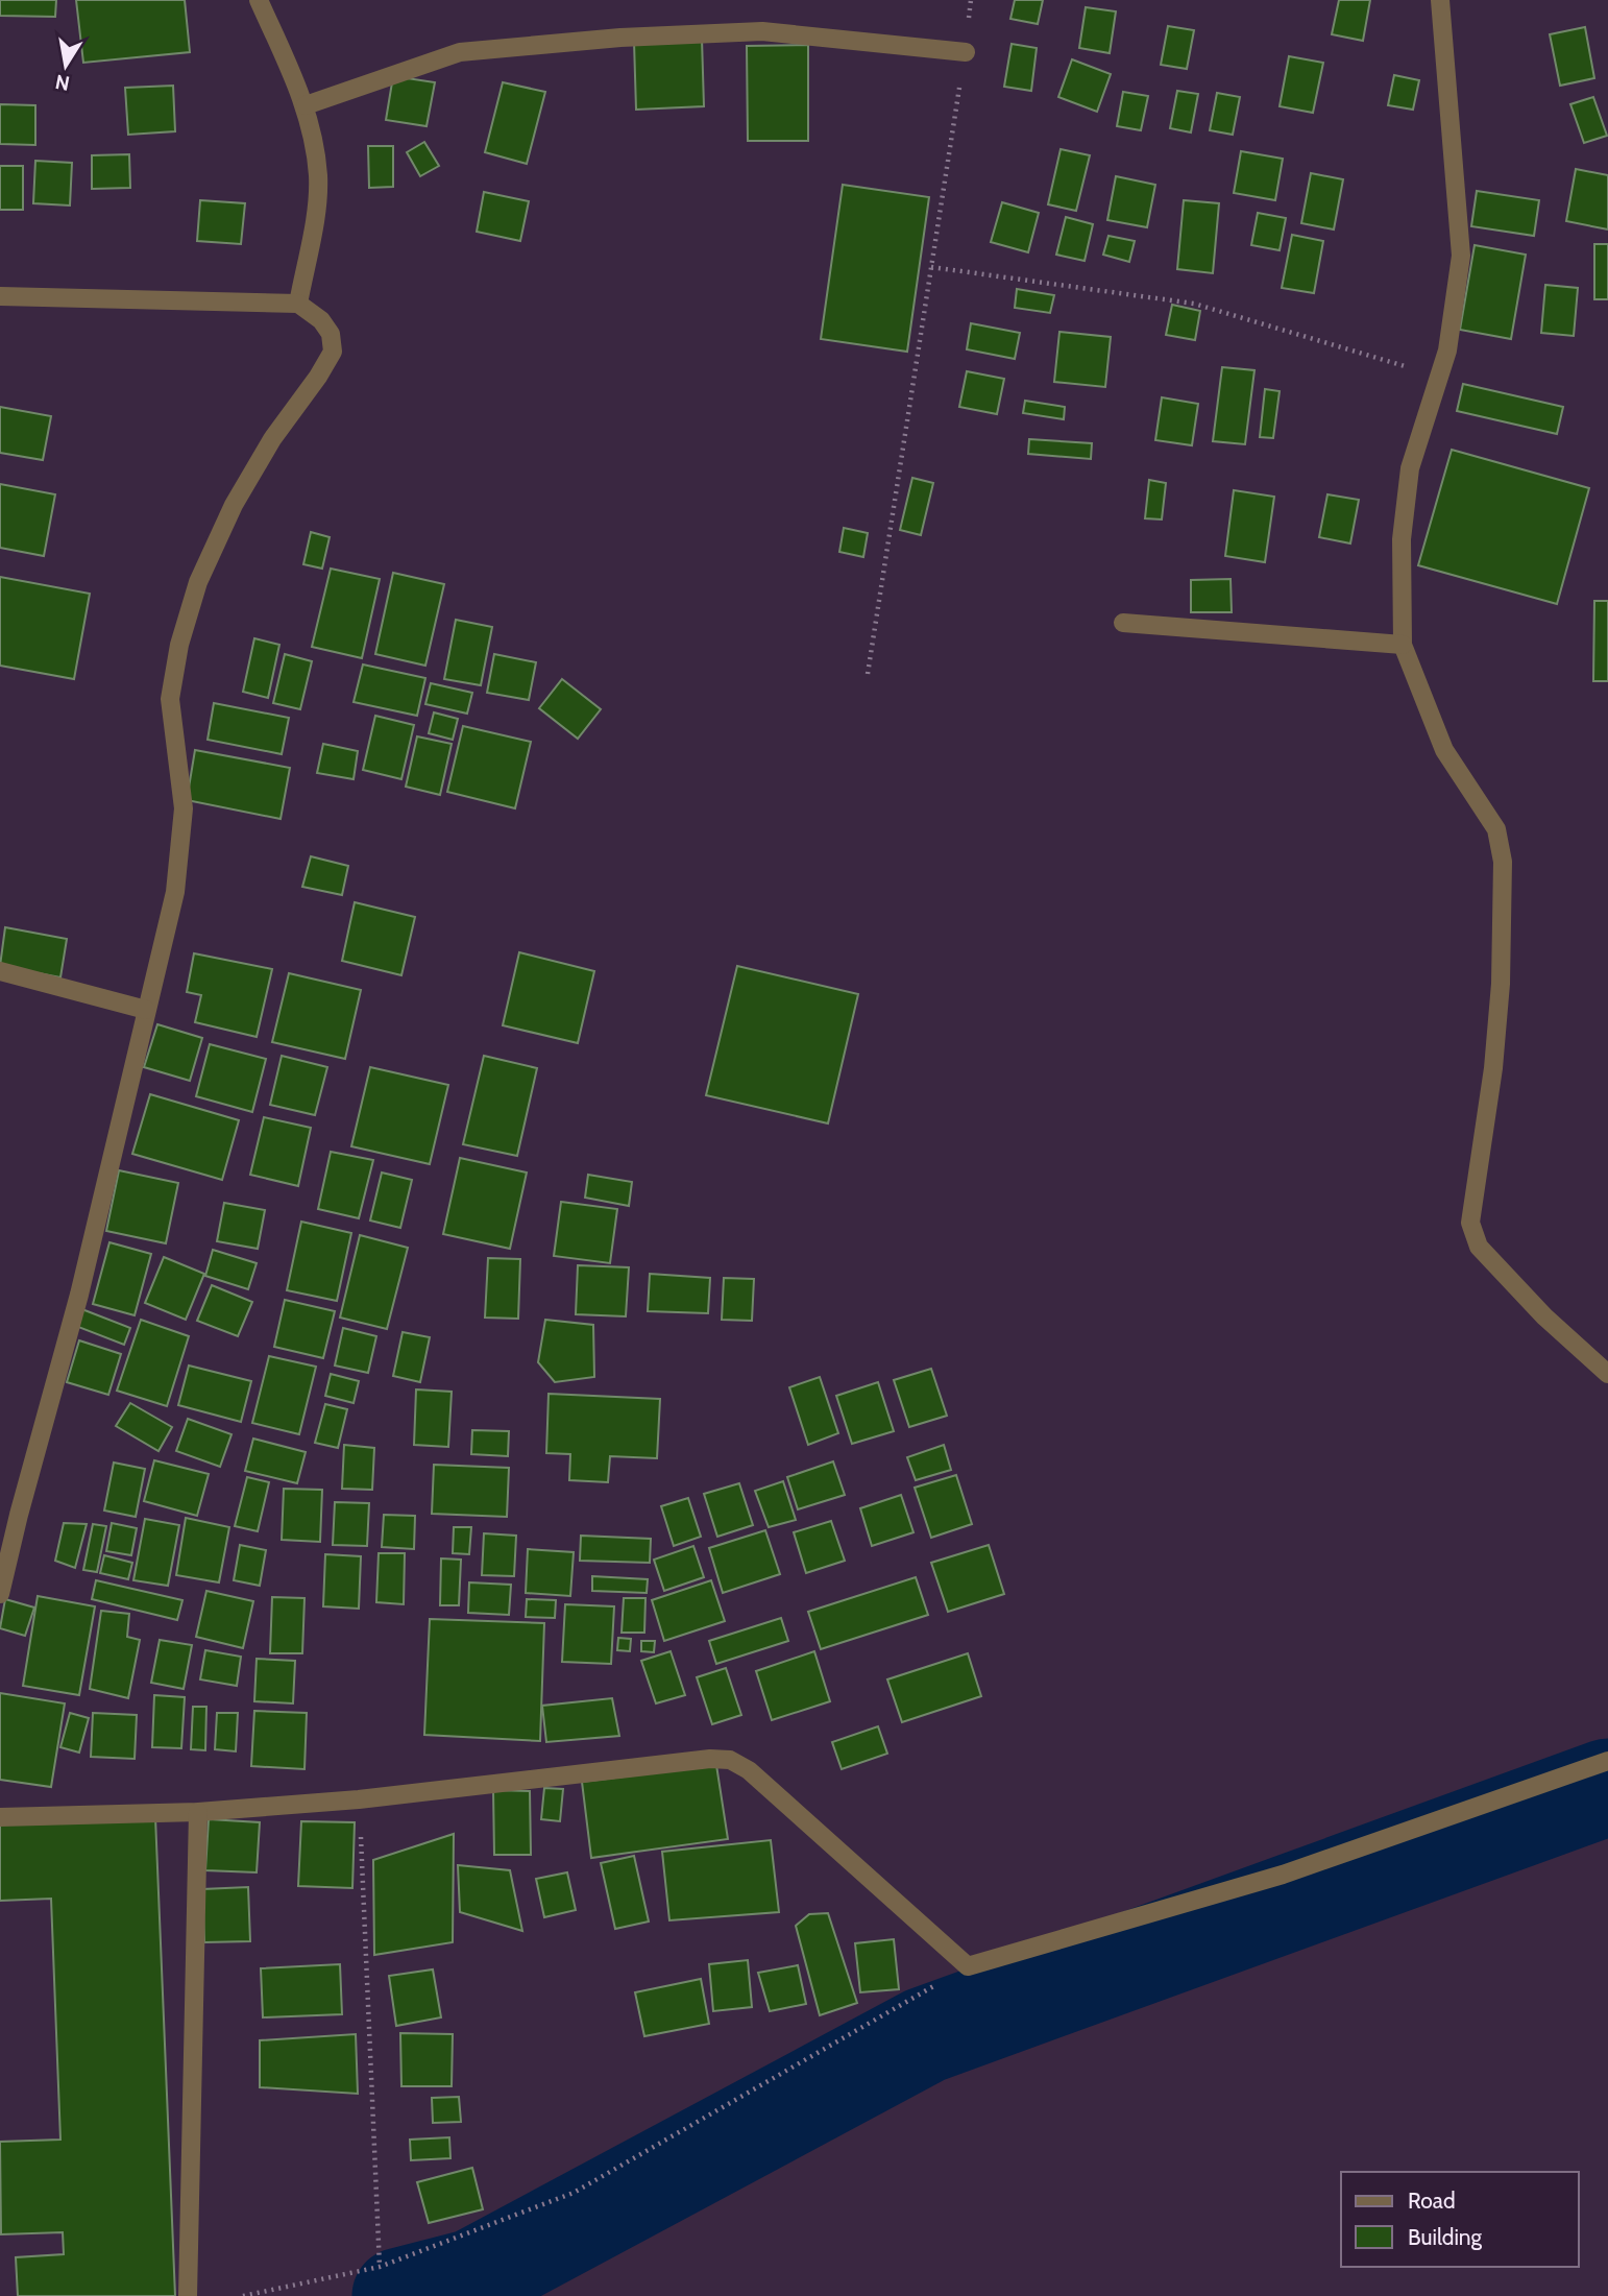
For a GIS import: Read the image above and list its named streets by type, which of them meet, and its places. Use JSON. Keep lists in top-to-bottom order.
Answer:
{
  "legend": ["Road", "Building"],
  "north": "bottom"
}
